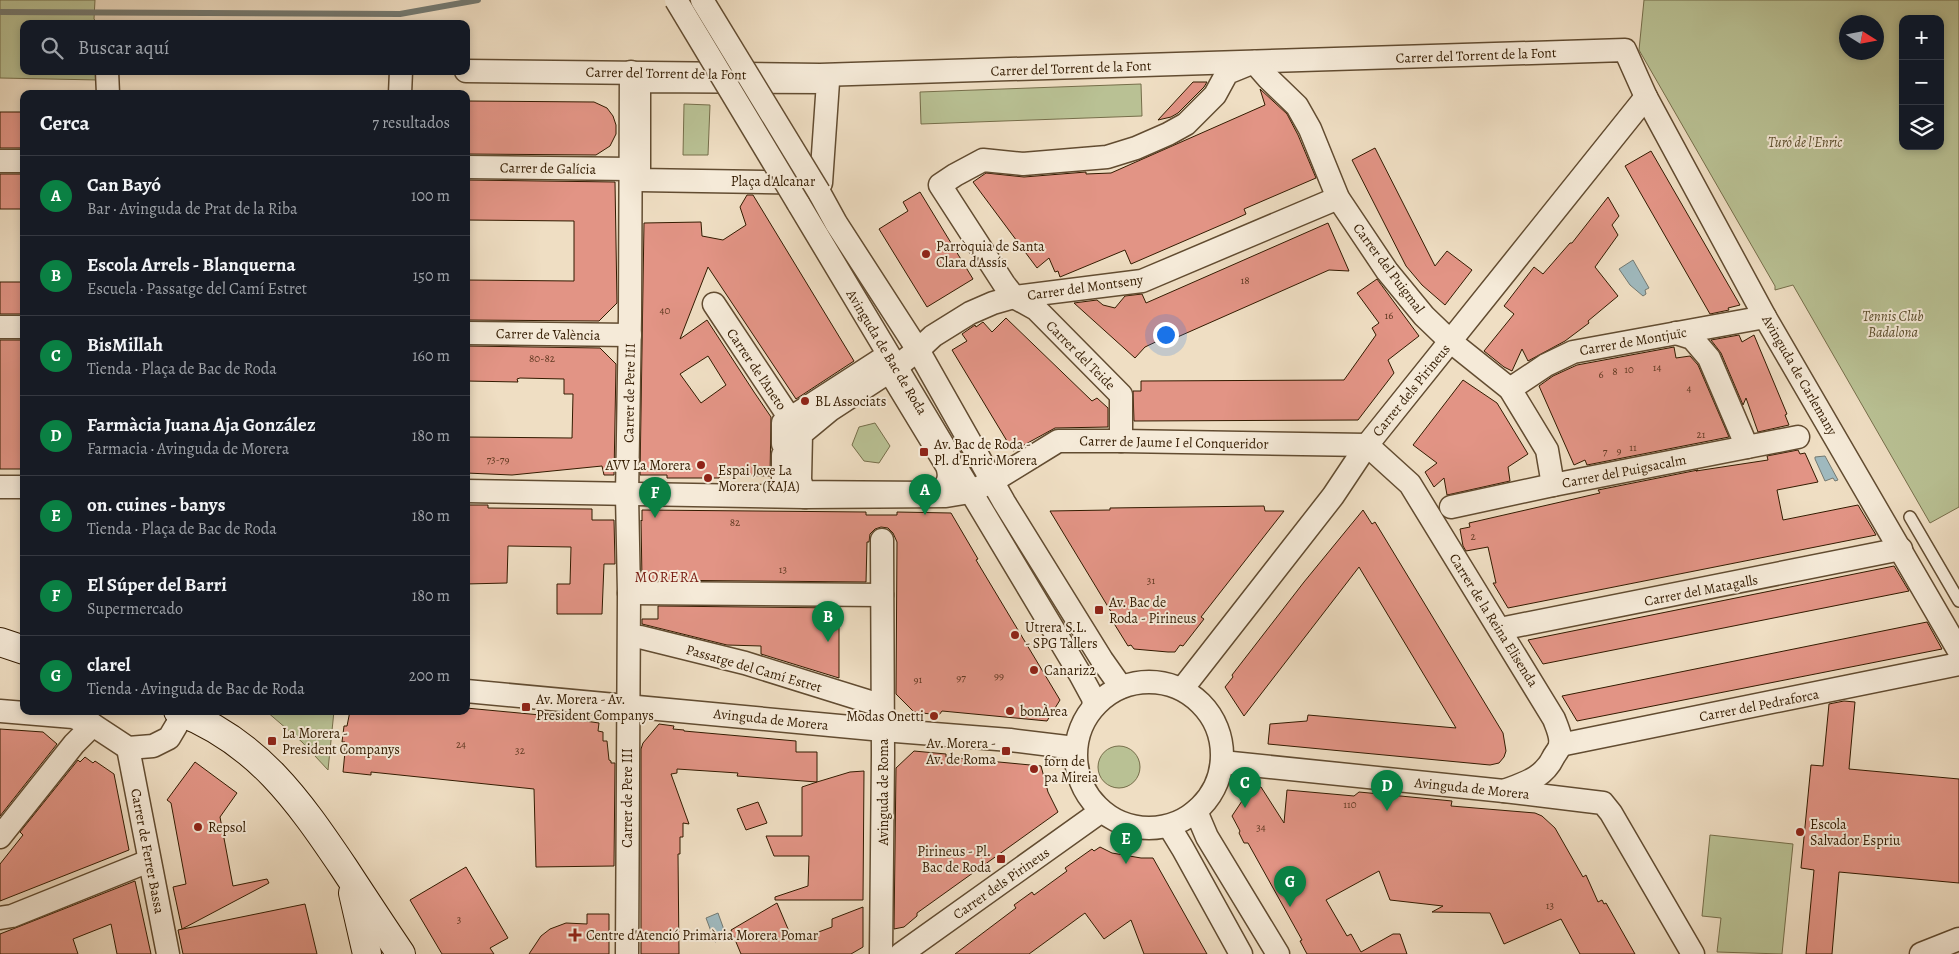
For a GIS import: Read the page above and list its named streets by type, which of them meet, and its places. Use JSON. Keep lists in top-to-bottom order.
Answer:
{
  "streets": {
    "street": [
      "Carrer del Torrent de la Font",
      "Carrer de Galícia",
      "Plaça d'Alcanar",
      "Carrer del Puigmal",
      "Carrer del Montseny",
      "Carrer de València",
      "Carrer de Montjuïc",
      "Avinguda de Bac de Roda",
      "Carrer del Teide",
      "Carrer de l'Aneto",
      "Avinguda de Carlemany",
      "Carrer dels Pirineus",
      "Carrer de Pere III",
      "Carrer de Jaume I el Conqueridor",
      "Carrer del Puigsacalm",
      "Carrer del Matagalls",
      "Carrer de la Reina Elisenda",
      "Passatge del Camí Estret",
      "Carrer del Pedraforca",
      "Avinguda de Morera",
      "Avinguda de Roma",
      "Carrer de Ferrer Bassa"
    ]
  },
  "crossings": [
    ["Carrer del Torrent de la Font", "Carrer del Puigmal"],
    ["Carrer del Torrent de la Font", "Carrer del Teide"],
    ["Carrer del Torrent de la Font", "Avinguda de Carlemany"],
    ["Carrer del Torrent de la Font", "Carrer dels Pirineus"],
    ["Carrer del Torrent de la Font", "Carrer de Pere III"],
    ["Carrer de Galícia", "Plaça d'Alcanar"],
    ["Carrer de Galícia", "Carrer de Pere III"],
    ["Plaça d'Alcanar", "Carrer de Pere III"],
    ["Carrer del Puigmal", "Carrer del Montseny"],
    ["Carrer del Puigmal", "Carrer de Montjuïc"],
    ["Carrer del Puigmal", "Carrer del Teide"],
    ["Carrer del Puigmal", "Carrer dels Pirineus"],
    ["Carrer del Puigmal", "Carrer del Puigsacalm"],
    ["Carrer del Montseny", "Avinguda de Bac de Roda"],
    ["Carrer del Montseny", "Carrer del Teide"],
    ["Carrer de València", "Carrer de Pere III"],
    ["Carrer de Montjuïc", "Avinguda de Carlemany"],
    ["Avinguda de Bac de Roda", "Carrer dels Pirineus"],
    ["Avinguda de Bac de Roda", "Carrer de Jaume I el Conqueridor"],
    ["Avinguda de Bac de Roda", "Avinguda de Morera"],
    ["Carrer del Teide", "Carrer de Jaume I el Conqueridor"],
    ["Avinguda de Carlemany", "Carrer dels Pirineus"],
    ["Avinguda de Carlemany", "Carrer del Matagalls"],
    ["Carrer dels Pirineus", "Carrer de Jaume I el Conqueridor"],
    ["Carrer dels Pirineus", "Carrer de la Reina Elisenda"],
    ["Carrer dels Pirineus", "Avinguda de Morera"],
    ["Carrer de Pere III", "Avinguda de Morera"],
    ["Carrer de Jaume I el Conqueridor", "Carrer de la Reina Elisenda"],
    ["Carrer del Matagalls", "Carrer de la Reina Elisenda"],
    ["Carrer de la Reina Elisenda", "Carrer del Pedraforca"],
    ["Avinguda de Morera", "Avinguda de Roma"]
  ],
  "districts": ["MORERA"],
  "parks": ["Turó de l'Enric", "Tennis Club Badalona"],
  "places": {
    "other": [
      "Parròquia de Santa Clara d'Assís",
      "BL Associats",
      "AVV La Morera",
      "Espai Jove La Morera (KAJA)",
      "Utrera S.L. - SPG Tallers",
      "Canariz2",
      "bonÀrea",
      "Modas Onetti",
      "forn de pa Mireia",
      "Repsol",
      "Escola Salvador Espriu"
    ],
    "transit": [
      "Av. Bac de Roda - Pl. d'Enric Morera",
      "Av. Bac de Roda - Pirineus",
      "Av. Morera - Av. President Companys",
      "La Morera - President Companys",
      "Av. Morera - Av. de Roma",
      "Pirineus - Pl. Bac de Roda"
    ],
    "health": ["Centre d'Atenció Primària Morera Pomar"]
  },
  "house_numbers": [
    "18",
    "40",
    "16",
    "80-82",
    "14",
    "10",
    "8",
    "6",
    "4",
    "21",
    "11",
    "9",
    "7",
    "73-79",
    "82",
    "2",
    "13",
    "31",
    "99",
    "97",
    "91",
    "24",
    "32",
    "110",
    "34",
    "13",
    "3"
  ],
  "north": "right",
  "page": {
    "map_buttons": ["+", "−"],
    "search": "Buscar aquí",
    "heading": ["Cerca", "7 resultados"],
    "list": [
      {
        "mark": "A",
        "name": "Can Bayó",
        "note": "Bar · Avinguda de Prat de la Riba",
        "value": "100 m"
      },
      {
        "mark": "B",
        "name": "Escola Arrels - Blanquerna",
        "note": "Escuela · Passatge del Camí Estret",
        "value": "150 m"
      },
      {
        "mark": "C",
        "name": "BisMillah",
        "note": "Tienda · Plaça de Bac de Roda",
        "value": "160 m"
      },
      {
        "mark": "D",
        "name": "Farmàcia Juana Aja González",
        "note": "Farmacia · Avinguda de Morera",
        "value": "180 m"
      },
      {
        "mark": "E",
        "name": "on. cuines - banys",
        "note": "Tienda · Plaça de Bac de Roda",
        "value": "180 m"
      },
      {
        "mark": "F",
        "name": "El Súper del Barri",
        "note": "Supermercado",
        "value": "180 m"
      },
      {
        "mark": "G",
        "name": "clarel",
        "note": "Tienda · Avinguda de Bac de Roda",
        "value": "200 m"
      }
    ],
    "pins": [
      "A",
      "F",
      "B",
      "C",
      "D",
      "E",
      "G"
    ]
  }
}
